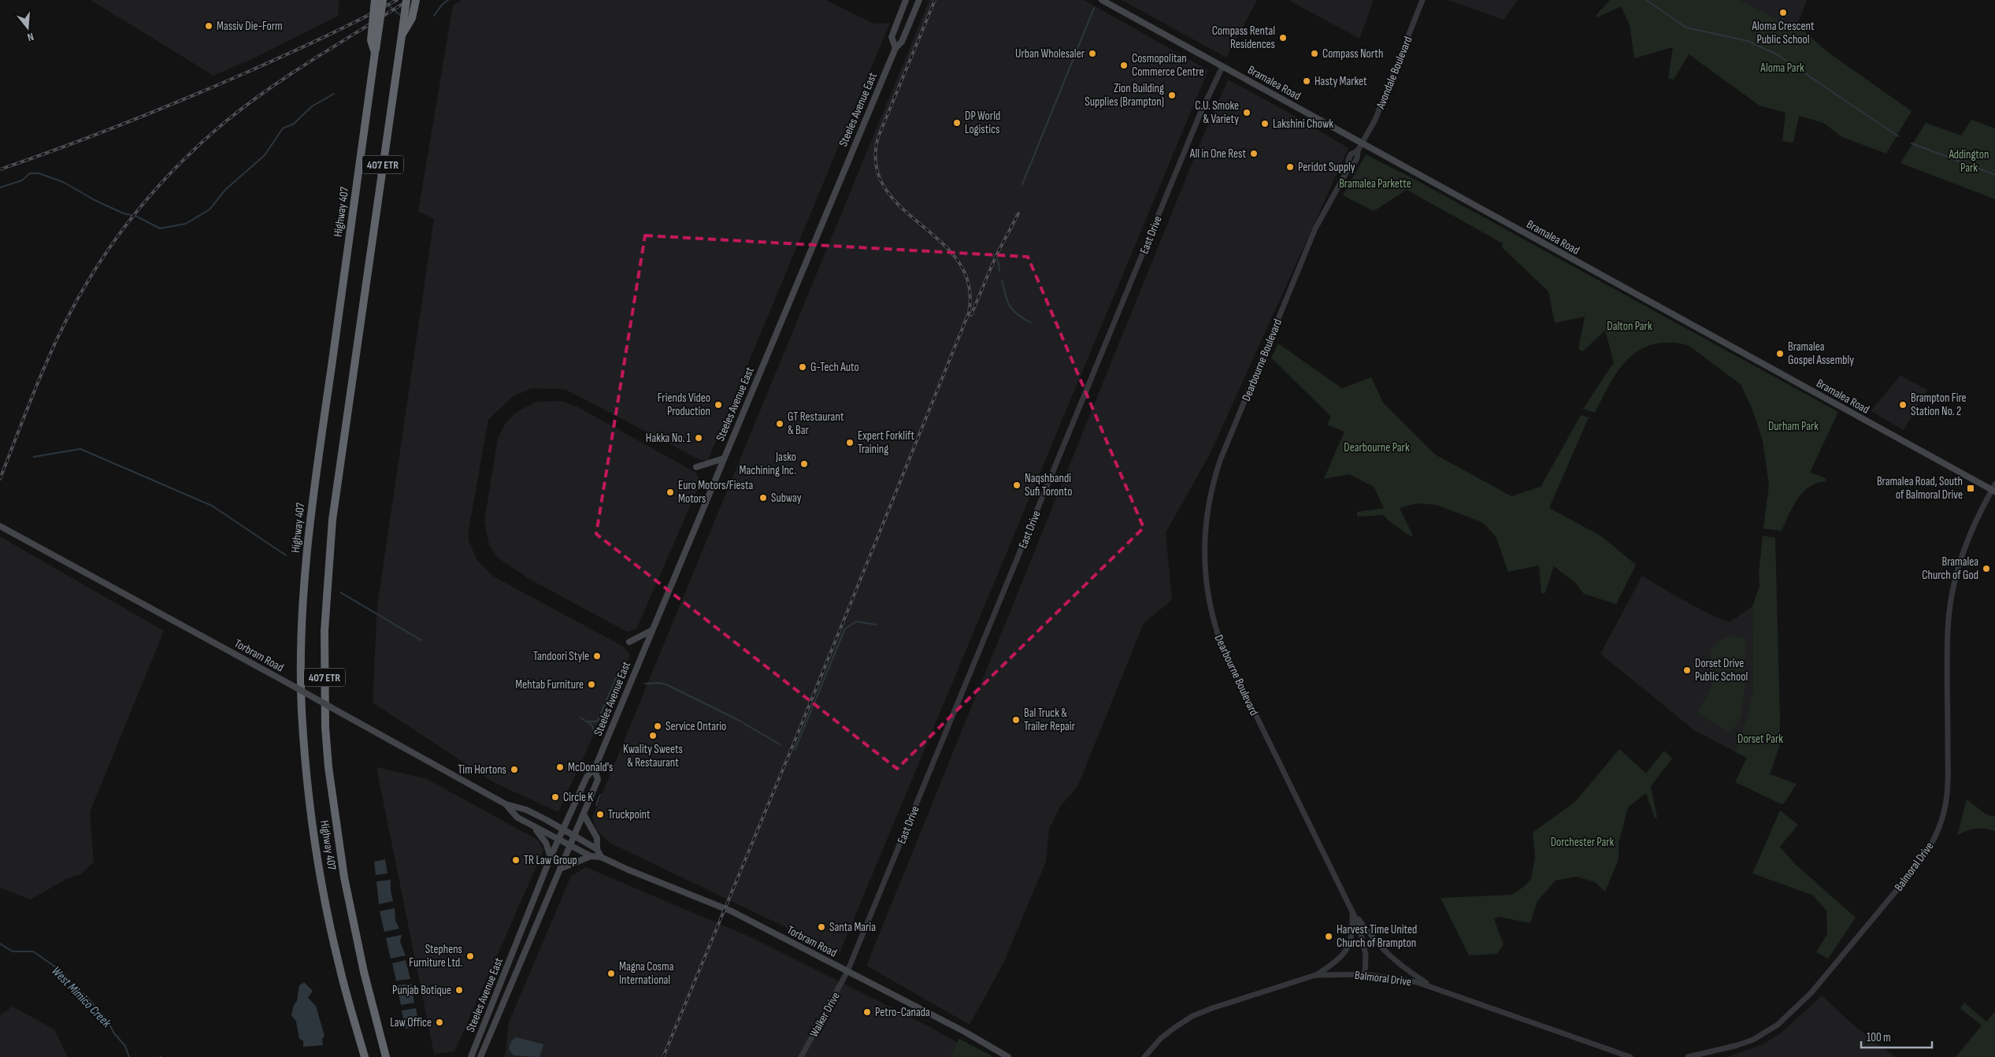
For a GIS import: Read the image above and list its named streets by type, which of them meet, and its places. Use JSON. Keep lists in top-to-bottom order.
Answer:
{
  "streets": {
    "highway": ["407 ETR", "Highway 407"],
    "main road": ["Bramalea Road", "Steeles Avenue East", "Torbram Road"],
    "street": [
      "Avondale Boulevard",
      "East Drive",
      "Dearbourne Boulevard",
      "Balmoral Drive",
      "Walker Drive"
    ]
  },
  "crossings": [
    ["Avondale Boulevard", "Bramalea Road"],
    ["Avondale Boulevard", "Dearbourne Boulevard"],
    ["Bramalea Road", "East Drive"],
    ["Bramalea Road", "Dearbourne Boulevard"],
    ["Bramalea Road", "Balmoral Drive"],
    ["Steeles Avenue East", "Torbram Road"],
    ["East Drive", "Torbram Road"],
    ["East Drive", "Walker Drive"],
    ["Dearbourne Boulevard", "Balmoral Drive"],
    ["Torbram Road", "Walker Drive"]
  ],
  "water": ["West Mimico Creek"],
  "parks": [
    "Aloma Park",
    "Addington Park",
    "Bramalea Parkette",
    "Dalton Park",
    "Durham Park",
    "Dearbourne Park",
    "Dorset Park",
    "Dorchester Park"
  ],
  "places": {
    "other": [
      "Aloma Crescent Public School",
      "Massiv Die-Form",
      "Compass Rental Residences",
      "Urban Wholesaler",
      "Compass North",
      "Cosmopolitan Commerce Centre",
      "Hasty Market",
      "Zion Building Supplies (Brampton)",
      "C.U. Smoke & Variety",
      "DP World Logistics",
      "Lakshini Chowk",
      "All in One Rest",
      "Peridot Supply",
      "Bramalea Gospel Assembly",
      "G-Tech Auto",
      "Friends Video Production",
      "Brampton Fire Station No. 2",
      "GT Restaurant & Bar",
      "Hakka No. 1",
      "Expert Forklift Training",
      "Jasko Machining Inc.",
      "Naqshbandi Sufi Toronto",
      "Euro Motors/Fiesta Motors",
      "Subway",
      "Bramalea Church of God",
      "Tandoori Style",
      "Dorset Drive Public School",
      "Mehtab Furniture",
      "Bal Truck & Trailer Repair",
      "Service Ontario",
      "Kwality Sweets & Restaurant",
      "McDonald's",
      "Tim Hortons",
      "Circle K",
      "Truckpoint",
      "TR Law Group",
      "Santa Maria",
      "Harvest Time United Church of Brampton",
      "Stephens Furniture Ltd.",
      "Magna Cosma International",
      "Punjab Botique",
      "Petro-Canada",
      "Law Office"
    ],
    "transit": ["Bramalea Road, South of Balmoral Drive"]
  },
  "scale_bar": "100 m",
  "north": "bottom"
}
